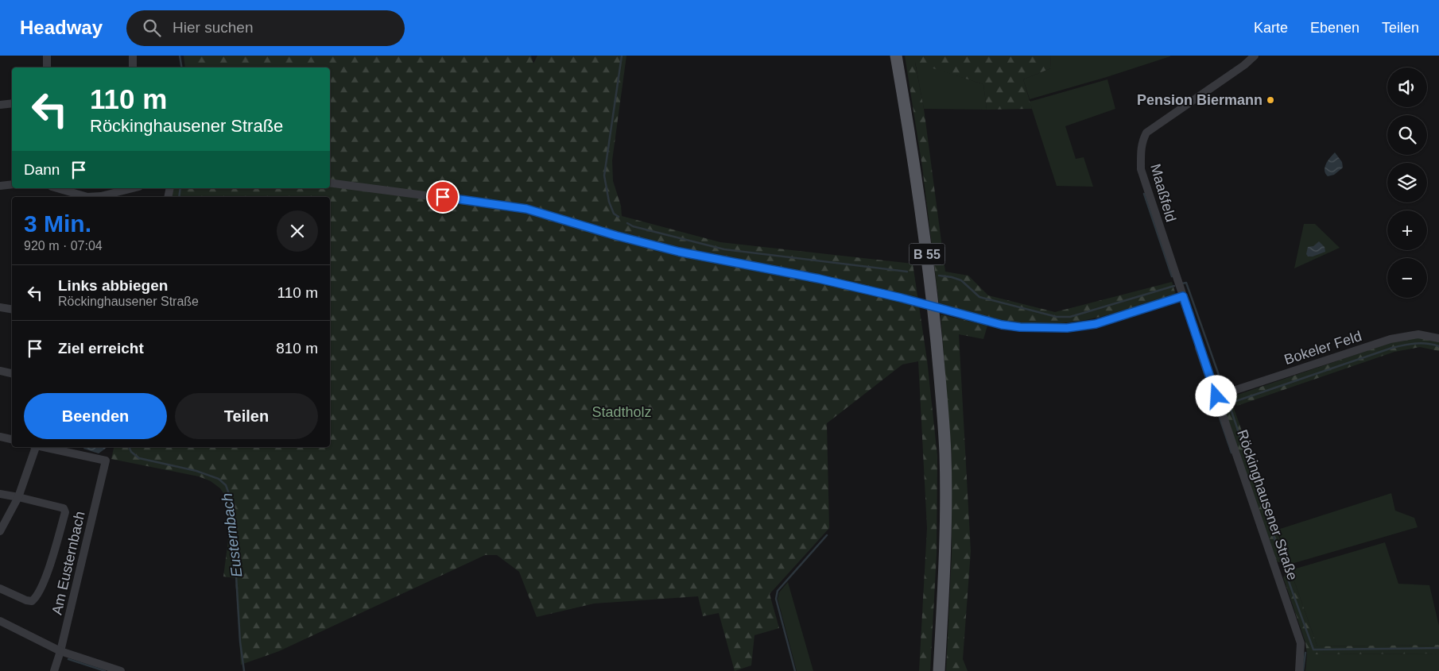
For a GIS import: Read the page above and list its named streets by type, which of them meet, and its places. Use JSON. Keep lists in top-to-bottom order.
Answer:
{
  "streets": {
    "main road": ["B 55"],
    "street": [
      "Maaßfeld",
      "Bokeler Feld",
      "Röckinghausener Straße",
      "Am Eusternbach"
    ]
  },
  "crossings": [
    ["Maaßfeld", "Röckinghausener Straße"],
    ["Bokeler Feld", "Röckinghausener Straße"]
  ],
  "water": ["Eusternbach"],
  "parks": ["Stadtholz"],
  "places": ["Pension Biermann"],
  "page": {
    "header": "Headway",
    "search": "Hier suchen",
    "nav": ["Karte", "Ebenen", "Teilen"],
    "map_buttons": ["+", "−"],
    "turn": ["110 m", "Röckinghausener Straße"],
    "then": "Dann",
    "heading": ["3 Min.", "920 m · 07:04"],
    "list": [
      {
        "name": "Links abbiegen",
        "note": "Röckinghausener Straße",
        "value": "110 m"
      },
      {
        "name": "Ziel erreicht",
        "value": "810 m"
      }
    ],
    "buttons": ["Beenden", "Teilen"]
  }
}
